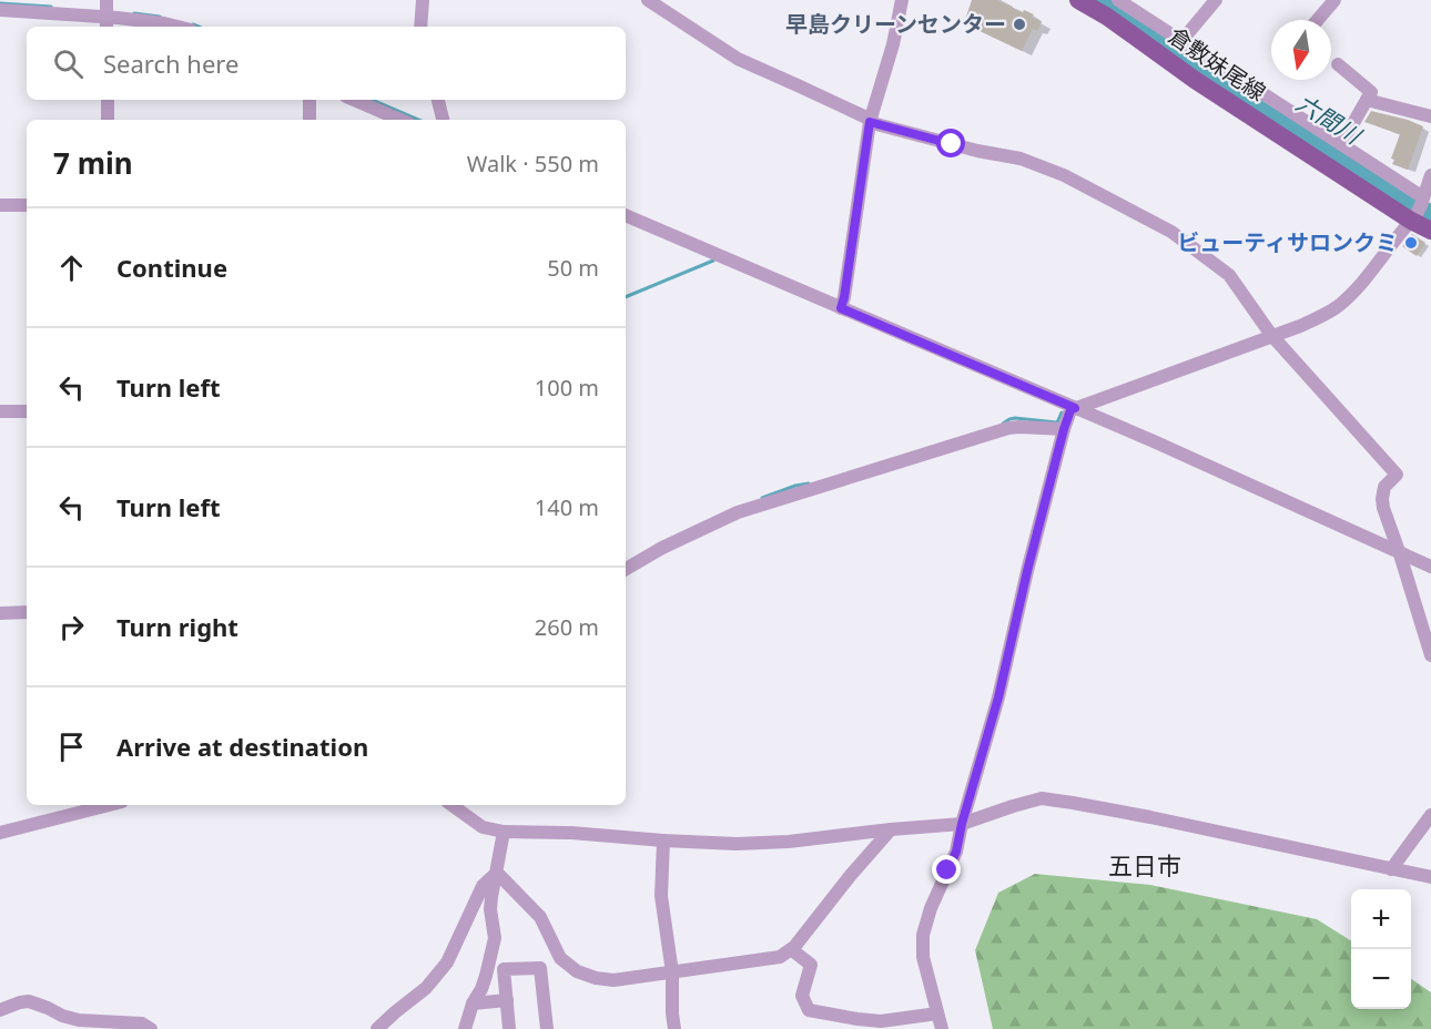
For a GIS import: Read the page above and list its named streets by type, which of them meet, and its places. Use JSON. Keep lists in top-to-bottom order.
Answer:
{
  "streets": {
    "main road": ["倉敷妹尾線"]
  },
  "districts": ["五日市"],
  "water": ["六間川"],
  "places": ["早島クリーンセンター", "ビューティサロンクミ"],
  "north": "bottom",
  "page": {
    "search": "Search here",
    "heading": ["7 min", "Walk · 550 m"],
    "list": [
      ["Continue", "50 m"],
      ["Turn left", "100 m"],
      ["Turn left", "140 m"],
      ["Turn right", "260 m"],
      "Arrive at destination"
    ],
    "map_buttons": ["+", "−"]
  }
}
